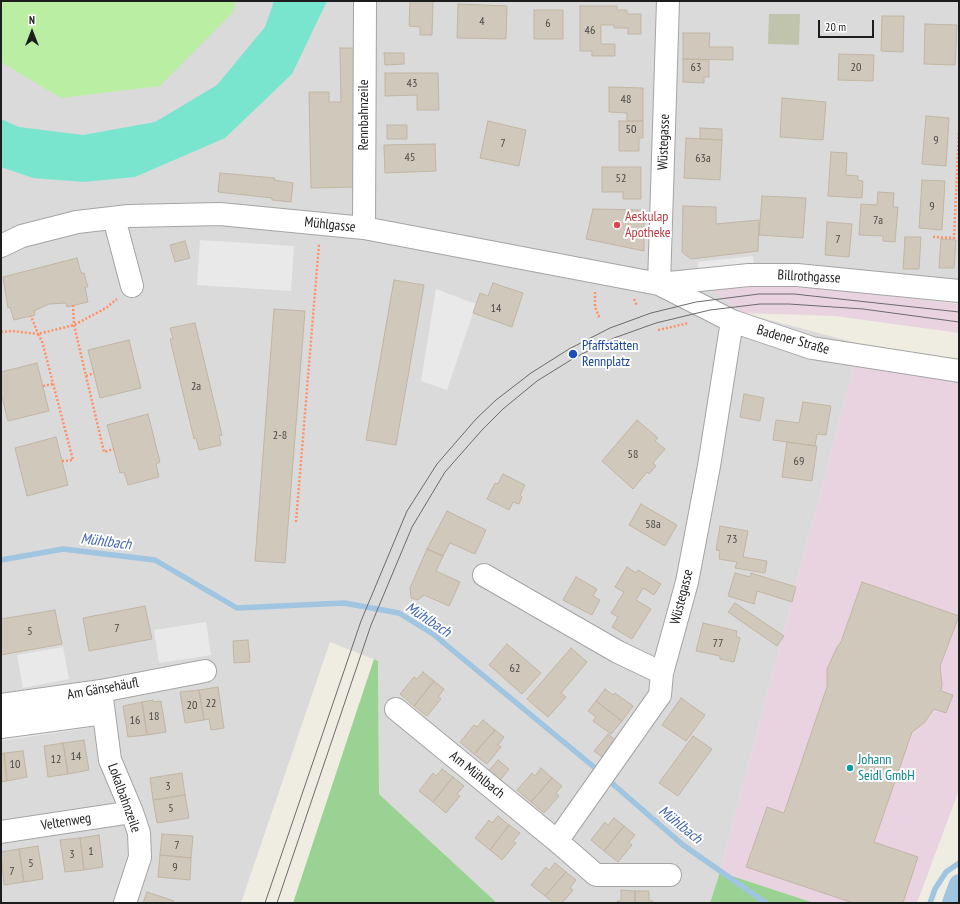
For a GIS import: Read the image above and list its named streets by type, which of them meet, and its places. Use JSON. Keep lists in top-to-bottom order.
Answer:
{
  "streets": {
    "street": [
      "Rennbahnzeile",
      "Wüstegasse",
      "Mühlgasse",
      "Billrothgasse",
      "Badener Straße",
      "Am Gänsehäufl",
      "Am Mühlbach",
      "Lokalbahnzeile",
      "Veltenweg"
    ]
  },
  "crossings": [
    ["Rennbahnzeile", "Mühlgasse"],
    ["Wüstegasse", "Mühlgasse"],
    ["Wüstegasse", "Billrothgasse"],
    ["Wüstegasse", "Badener Straße"],
    ["Mühlgasse", "Billrothgasse"],
    ["Mühlgasse", "Badener Straße"],
    ["Billrothgasse", "Badener Straße"],
    ["Am Gänsehäufl", "Lokalbahnzeile"],
    ["Lokalbahnzeile", "Veltenweg"]
  ],
  "water": ["Mühlbach"],
  "places": ["Aeskulap Apotheke", "Pfaffstätten Rennplatz", "Johann Seidl GmbH"],
  "house_numbers": [
    "4",
    "6",
    "46",
    "63",
    "20",
    "43",
    "48",
    "50",
    "9",
    "7",
    "45",
    "63a",
    "52",
    "9",
    "7a",
    "7",
    "14",
    "2a",
    "2-8",
    "58",
    "69",
    "58a",
    "73",
    "7",
    "5",
    "77",
    "62",
    "22",
    "20",
    "18",
    "16",
    "14",
    "12",
    "10",
    "3",
    "5",
    "7",
    "1",
    "3",
    "5",
    "9",
    "7"
  ],
  "scale_bar": "20 m",
  "north": "top"
}
